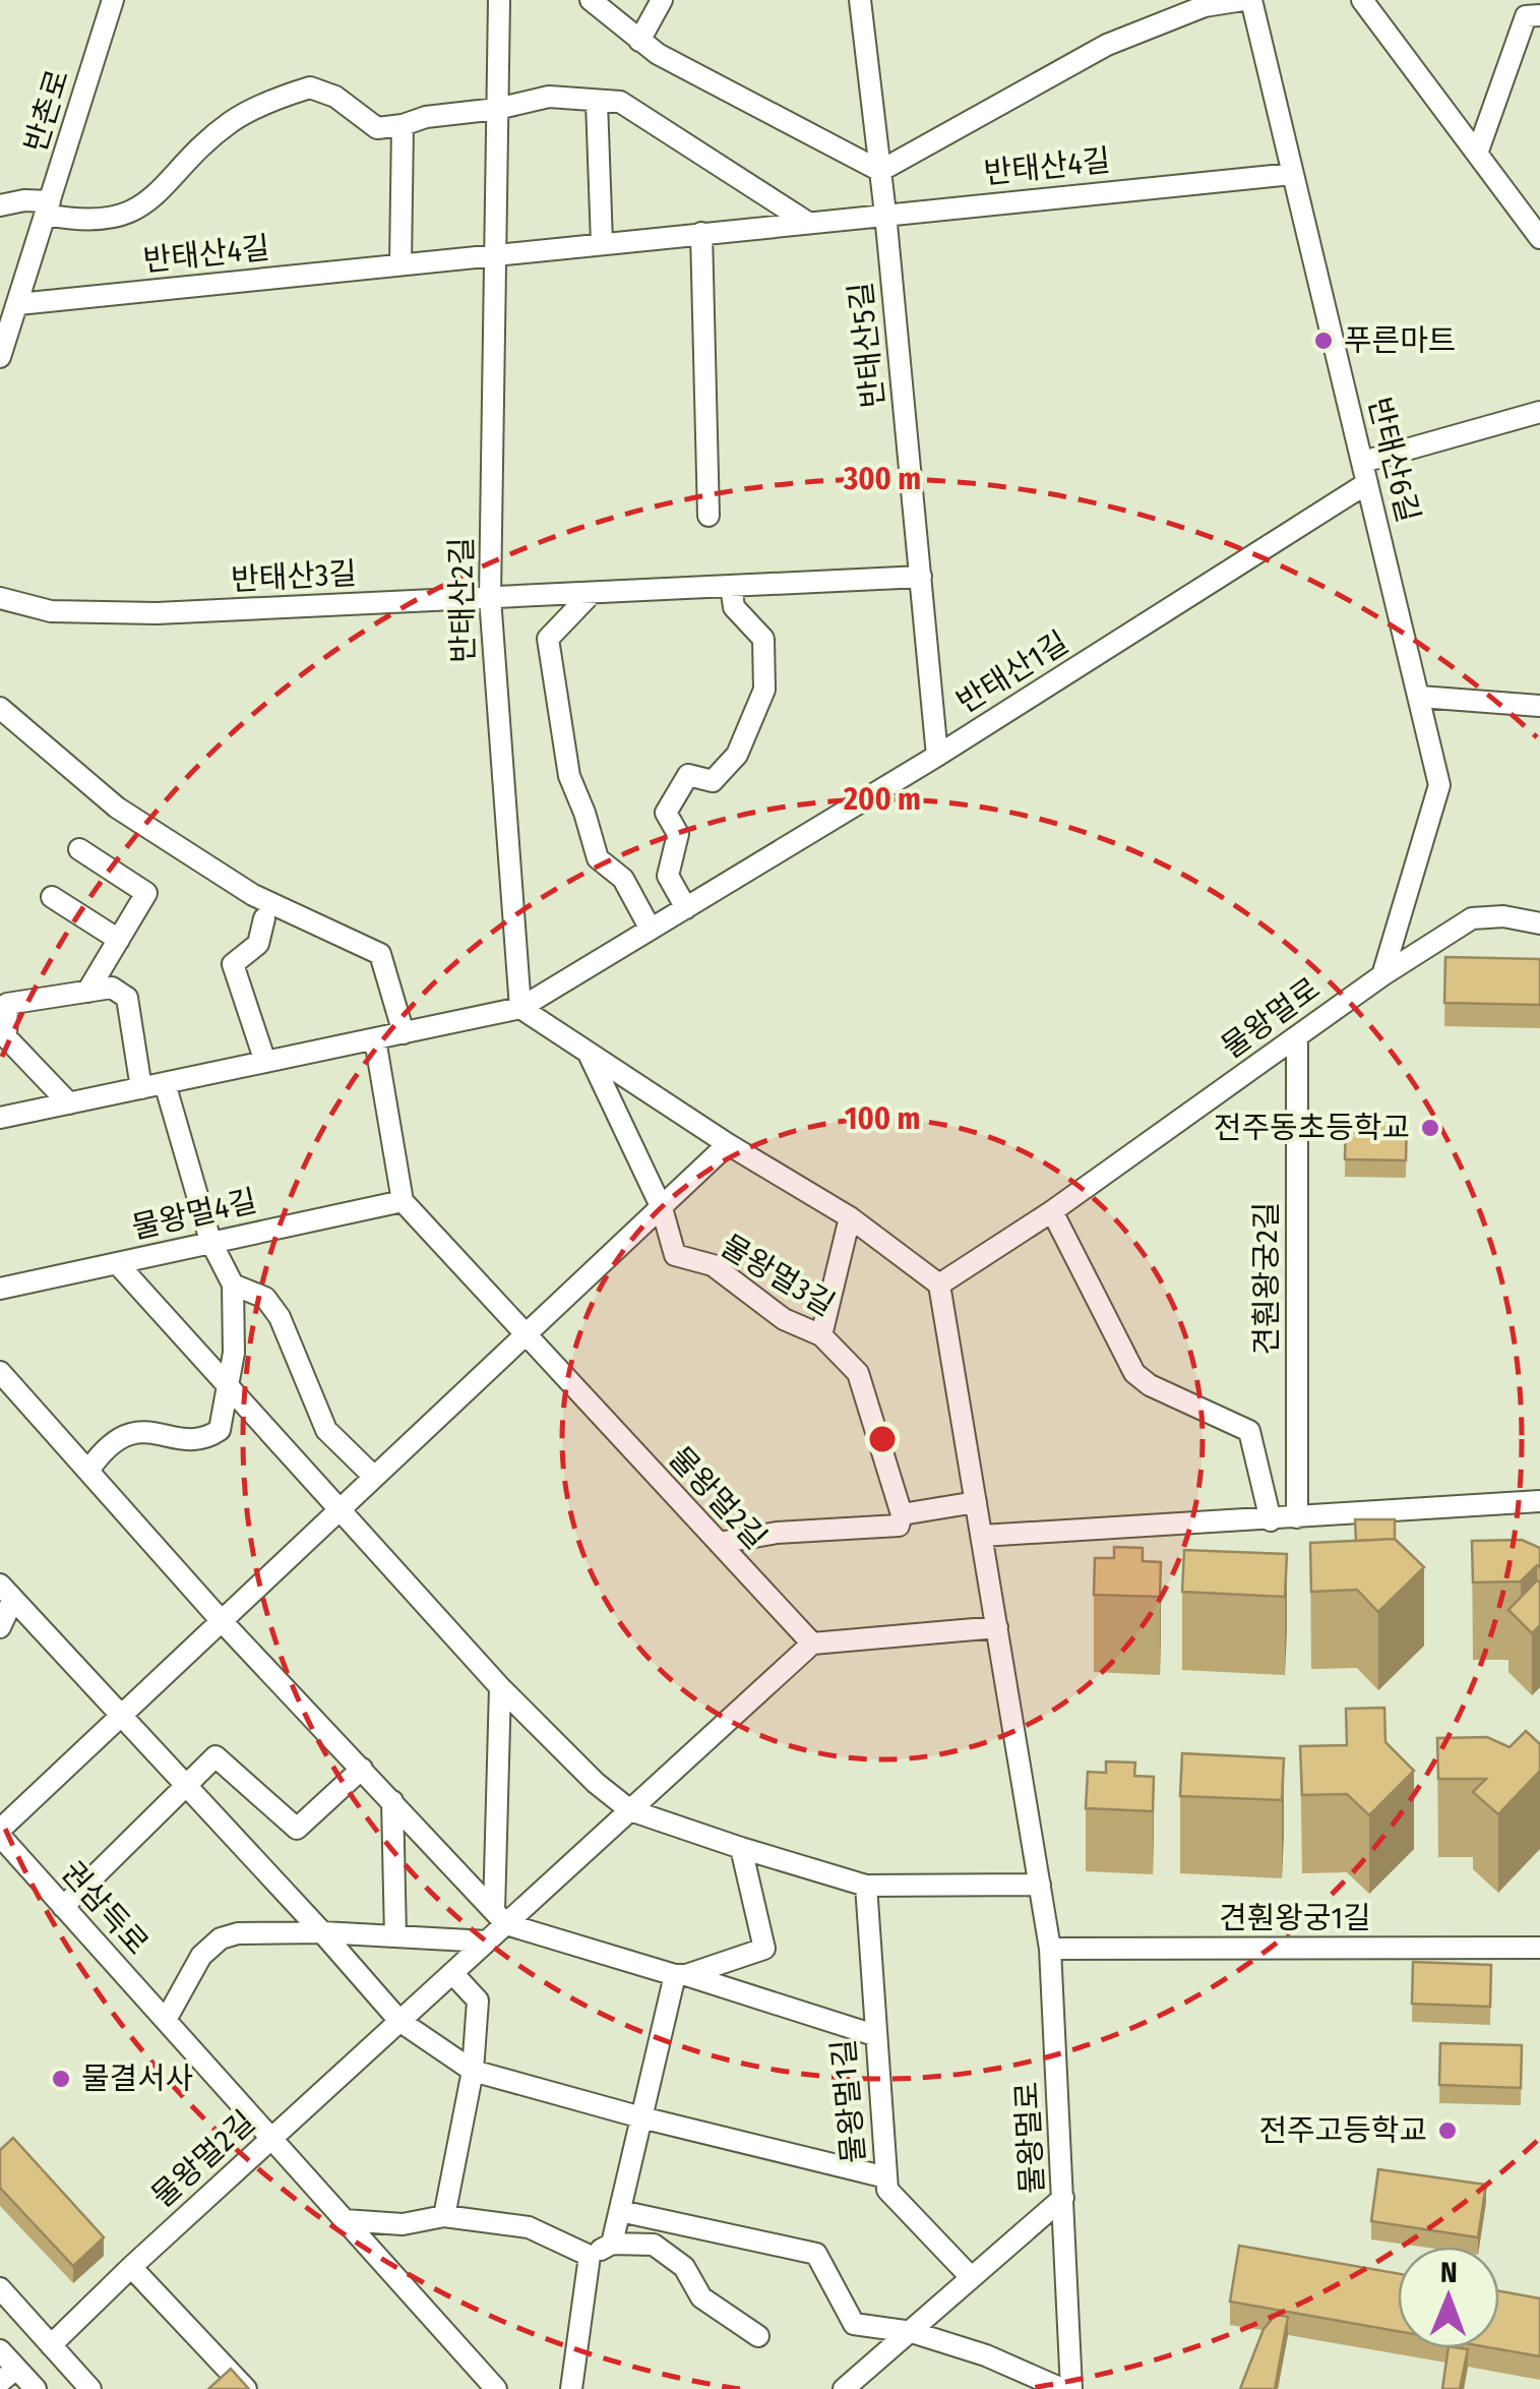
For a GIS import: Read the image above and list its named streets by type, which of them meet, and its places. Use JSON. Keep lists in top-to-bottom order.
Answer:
{
  "streets": {
    "street": [
      "반촌로",
      "반태산4길",
      "반태산5길",
      "반태산6길",
      "반태산3길",
      "반태산2길",
      "반태산1길",
      "물왕멀로",
      "물왕멀4길",
      "물왕멀3길",
      "견훤왕궁2길",
      "물왕멀2길",
      "권삼득로",
      "견훤왕궁1길",
      "물왕멀1길"
    ]
  },
  "crossings": [
    ["반촌로", "반태산4길"],
    ["반태산4길", "반태산5길"],
    ["반태산4길", "반태산6길"],
    ["반태산4길", "반태산2길"],
    ["반태산5길", "반태산6길"],
    ["반태산5길", "반태산3길"],
    ["반태산5길", "반태산1길"],
    ["반태산6길", "반태산1길"],
    ["반태산6길", "물왕멀로"],
    ["반태산3길", "반태산2길"],
    ["반태산2길", "반태산1길"],
    ["물왕멀로", "견훤왕궁2길"],
    ["물왕멀로", "견훤왕궁1길"],
    ["물왕멀2길", "권삼득로"]
  ],
  "places": [
    "푸른마트",
    "전주동초등학교",
    "물결서사",
    "전주고등학교"
  ],
  "north": "top",
  "rings": ["300 m", "200 m", "100 m"]
}
